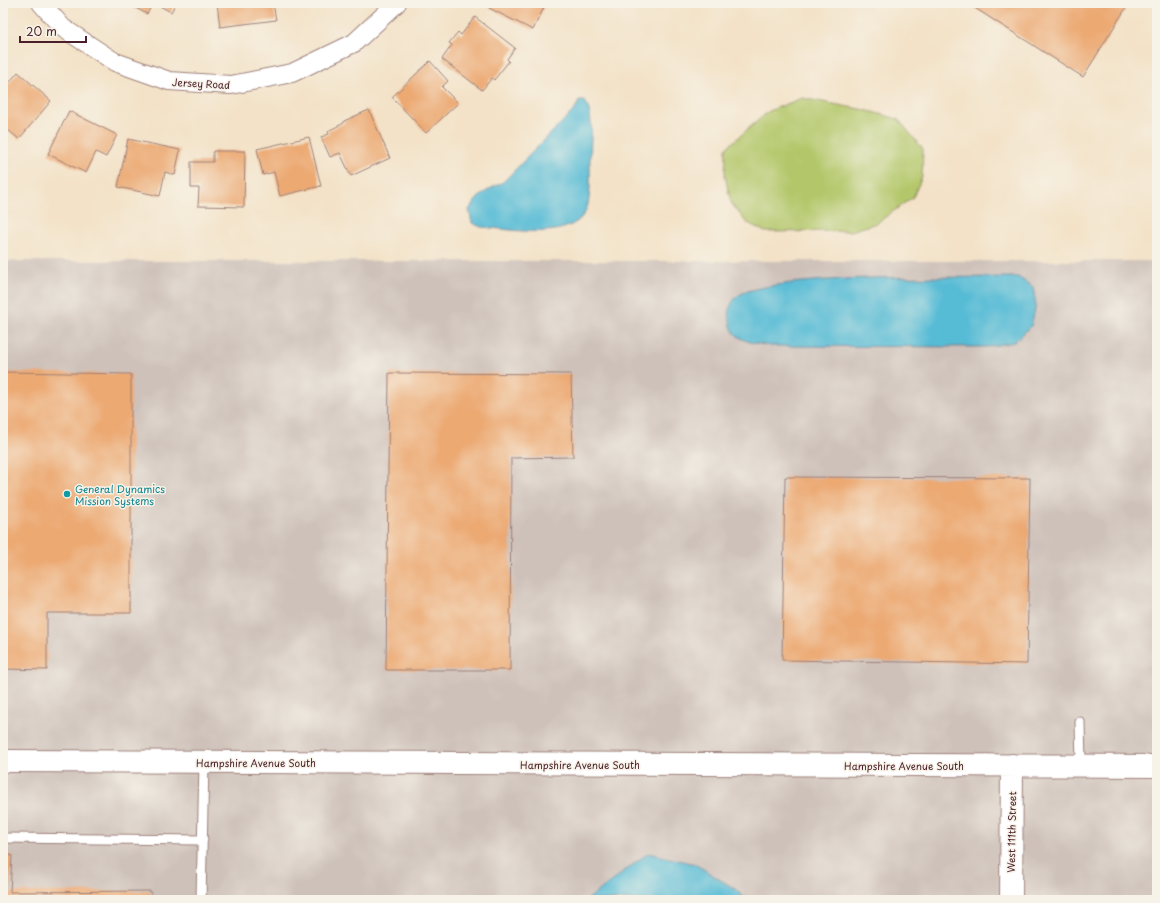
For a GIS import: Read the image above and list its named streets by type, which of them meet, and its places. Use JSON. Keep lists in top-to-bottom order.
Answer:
{
  "streets": {
    "street": ["Jersey Road", "Hampshire Avenue South", "West 111th Street"]
  },
  "crossings": [
    ["Hampshire Avenue South", "West 111th Street"]
  ],
  "places": ["General Dynamics Mission Systems"],
  "scale_bar": "20 m"
}
